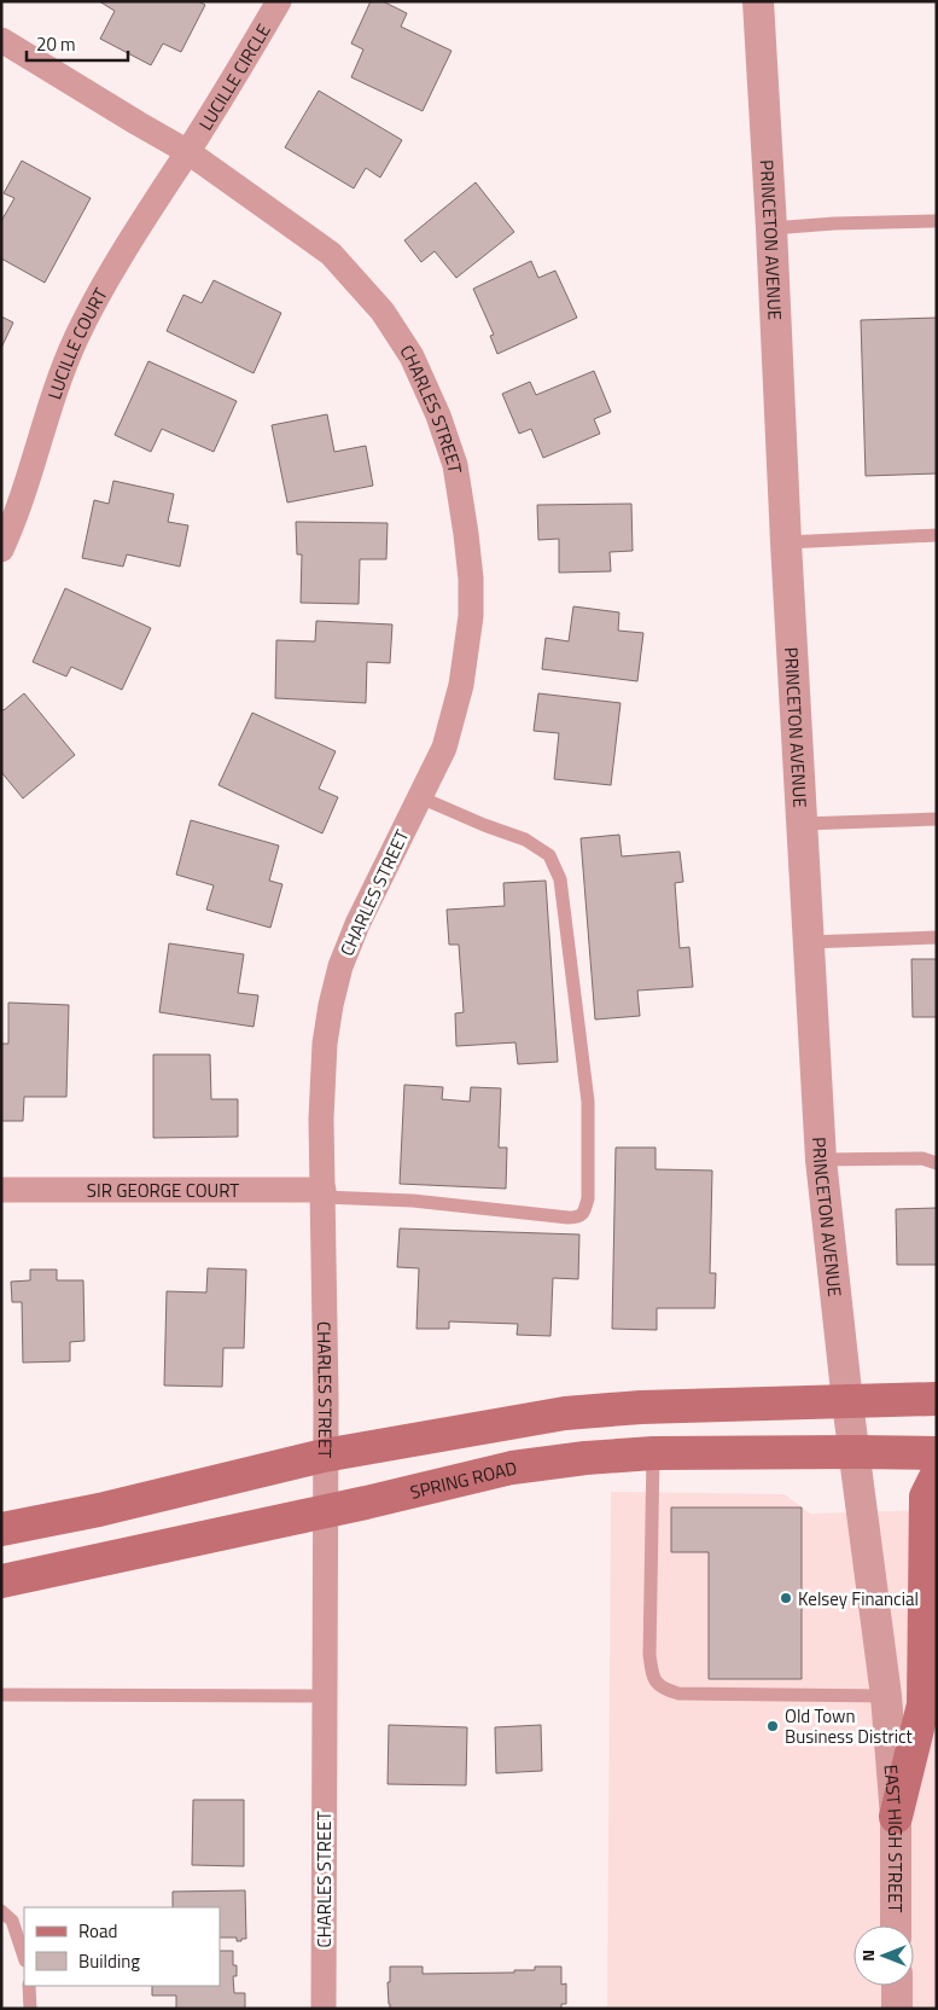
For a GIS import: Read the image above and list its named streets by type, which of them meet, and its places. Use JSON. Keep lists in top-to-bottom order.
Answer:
{
  "streets": {
    "main road": ["SPRING ROAD"],
    "street": [
      "LUCILLE CIRCLE",
      "PRINCETON AVENUE",
      "LUCILLE COURT",
      "CHARLES STREET",
      "SIR GEORGE COURT",
      "EAST HIGH STREET"
    ]
  },
  "crossings": [
    ["LUCILLE CIRCLE", "LUCILLE COURT"],
    ["LUCILLE CIRCLE", "CHARLES STREET"],
    ["PRINCETON AVENUE", "SPRING ROAD"],
    ["PRINCETON AVENUE", "EAST HIGH STREET"],
    ["LUCILLE COURT", "CHARLES STREET"],
    ["CHARLES STREET", "SIR GEORGE COURT"],
    ["CHARLES STREET", "SPRING ROAD"],
    ["SPRING ROAD", "EAST HIGH STREET"]
  ],
  "places": ["Kelsey Financial", "Old Town Business District"],
  "legend": ["Road", "Building"],
  "scale_bar": "20 m",
  "north": "left"
}
